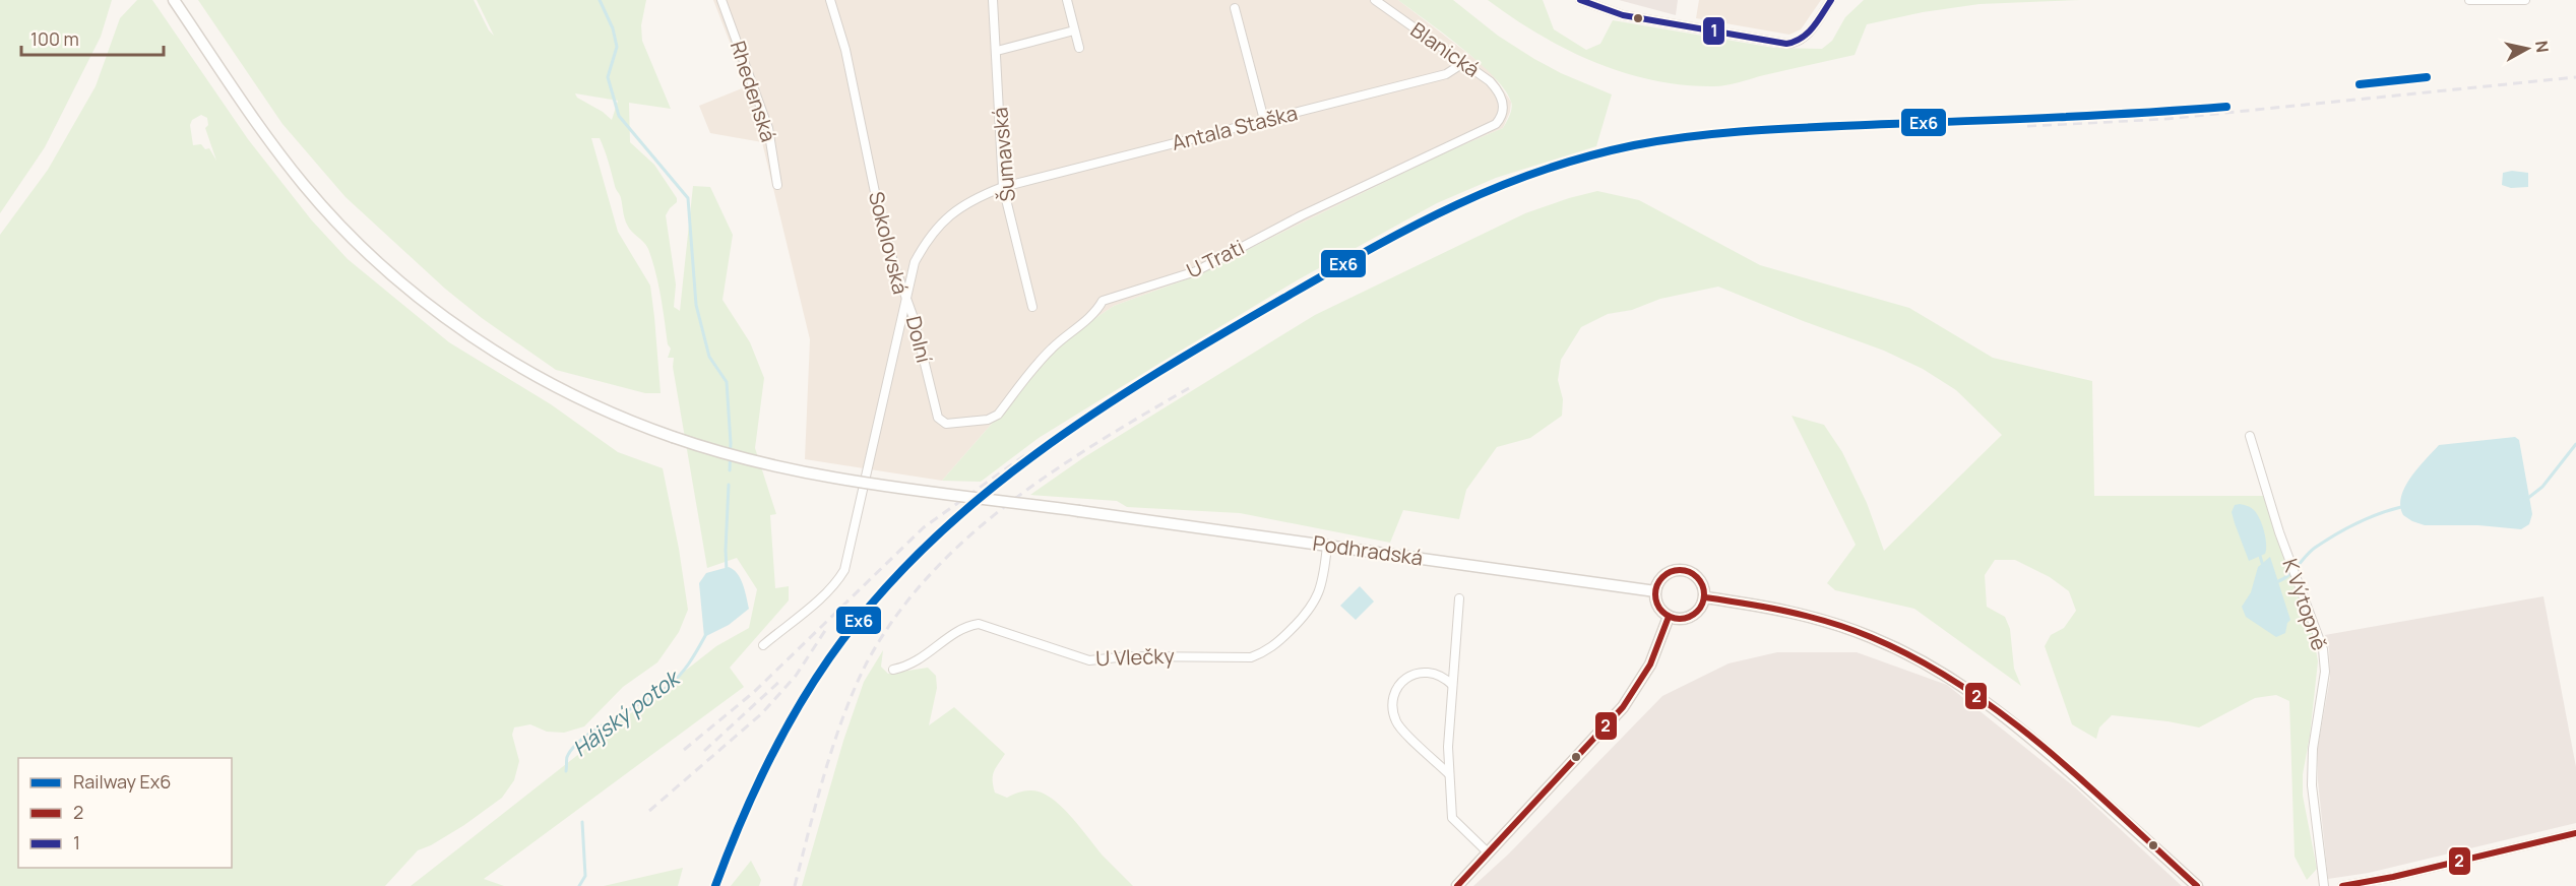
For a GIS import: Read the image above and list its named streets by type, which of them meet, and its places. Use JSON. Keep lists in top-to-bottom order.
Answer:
{
  "streets": {
    "main road": ["Podhradská"],
    "street": [
      "Blanická",
      "Rhedenská",
      "Antala Staška",
      "Šumavská",
      "Sokolovská",
      "U Trati",
      "Dolní",
      "K Výtopně",
      "U Vlečky"
    ]
  },
  "crossings": [
    ["Blanická", "Antala Staška"],
    ["Blanická", "U Trati"],
    ["Antala Staška", "Šumavská"],
    ["Antala Staška", "Dolní"],
    ["Šumavská", "Dolní"],
    ["Sokolovská", "Dolní"],
    ["U Trati", "Dolní"],
    ["Podhradská", "U Vlečky"]
  ],
  "water": ["Hájský potok"],
  "lines": ["transit line 1", "rail line Ex6", "transit line 2"],
  "legend": ["Railway Ex6", "2", "1"],
  "scale_bar": "100 m",
  "north": "right"
}
